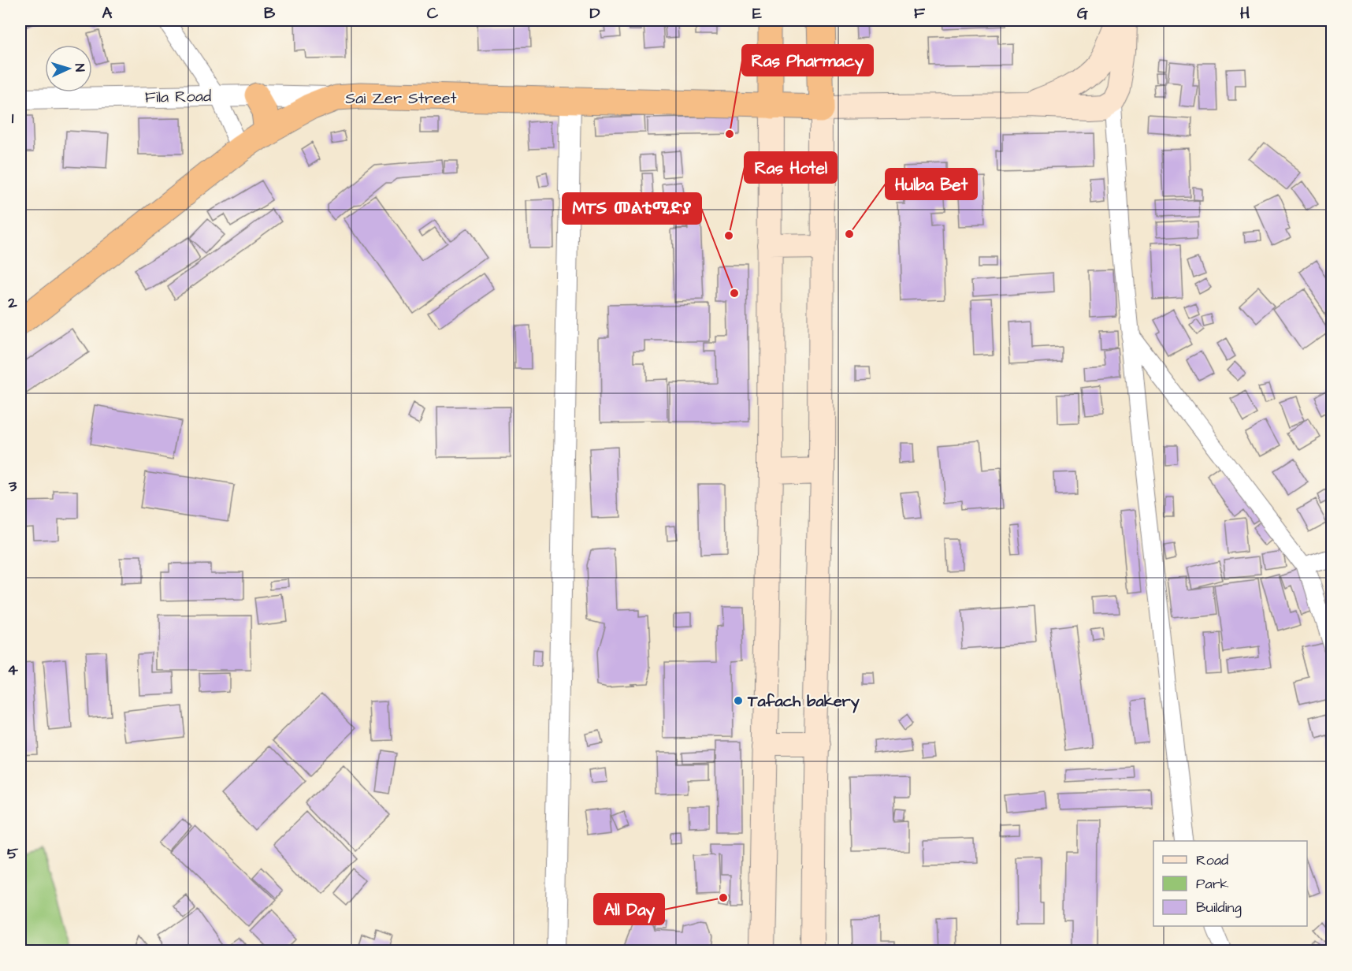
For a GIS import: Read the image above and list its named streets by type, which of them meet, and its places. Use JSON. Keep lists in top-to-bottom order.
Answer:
{
  "streets": {
    "highway": ["Sai Zer Street"],
    "street": ["Fila Road"]
  },
  "crossings": [
    ["Fila Road", "Sai Zer Street"]
  ],
  "places": [
    "Ras Pharmacy",
    "Hulba Bet",
    "Ras Hotel",
    "MTS መልቲሚድያ",
    "Tafach bakery",
    "All Day"
  ],
  "legend": ["Road", "Park", "Building"],
  "north": "right",
  "grid": {
    "columns": [
      "A",
      "B",
      "C",
      "D",
      "E",
      "F",
      "G",
      "H"
    ],
    "rows": [
      "1",
      "2",
      "3",
      "4",
      "5"
    ]
  }
}
